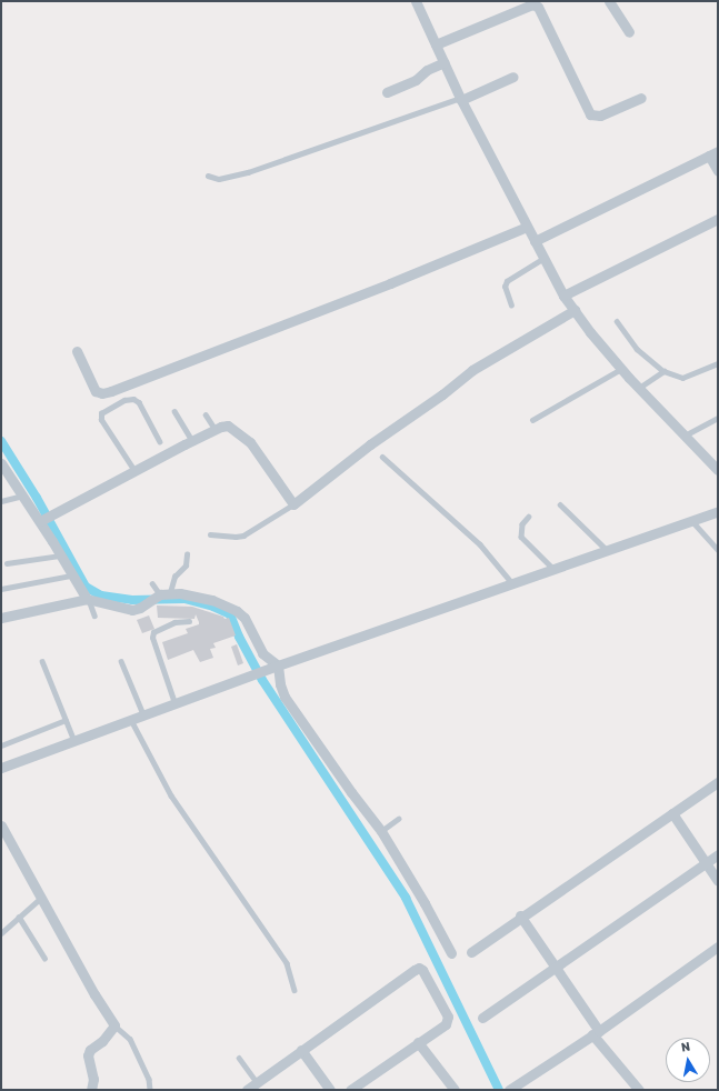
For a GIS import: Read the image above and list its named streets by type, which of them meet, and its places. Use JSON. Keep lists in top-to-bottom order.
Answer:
{
  "north": "top"
}
